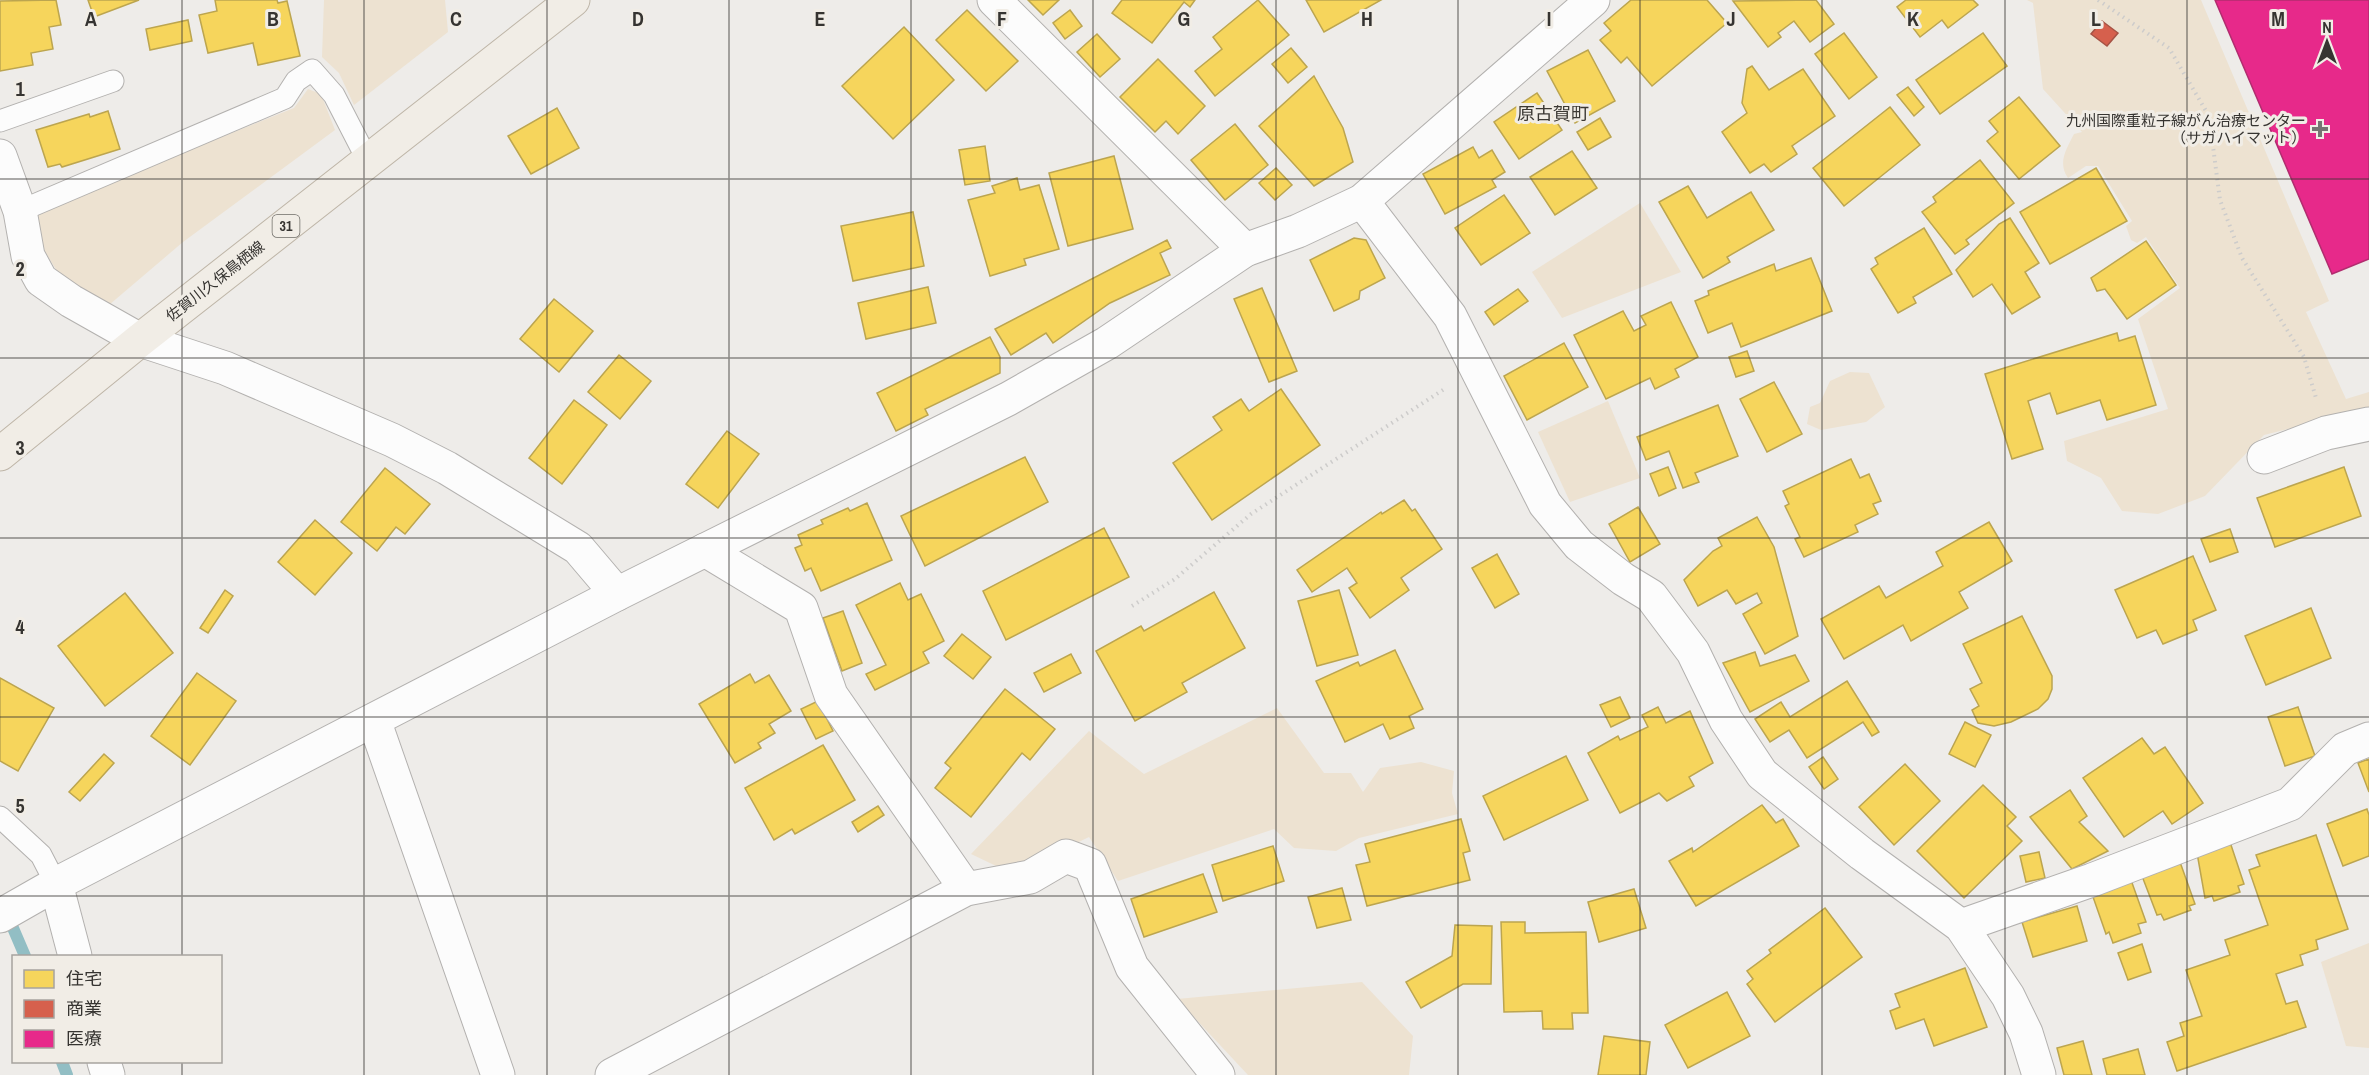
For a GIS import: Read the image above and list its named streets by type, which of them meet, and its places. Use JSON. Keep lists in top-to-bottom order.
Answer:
{
  "streets": {
    "main road": ["31", "佐賀川久保鳥栖線"]
  },
  "districts": ["原古賀町"],
  "places": {
    "health": ["九州国際重粒子線がん治療センター （サガハイマット）"]
  },
  "legend": ["住宅", "商業", "医療"],
  "north": "top",
  "grid": {
    "columns": [
      "A",
      "B",
      "C",
      "D",
      "E",
      "F",
      "G",
      "H",
      "I",
      "J",
      "K",
      "L",
      "M"
    ],
    "rows": [
      "1",
      "2",
      "3",
      "4",
      "5"
    ]
  }
}
